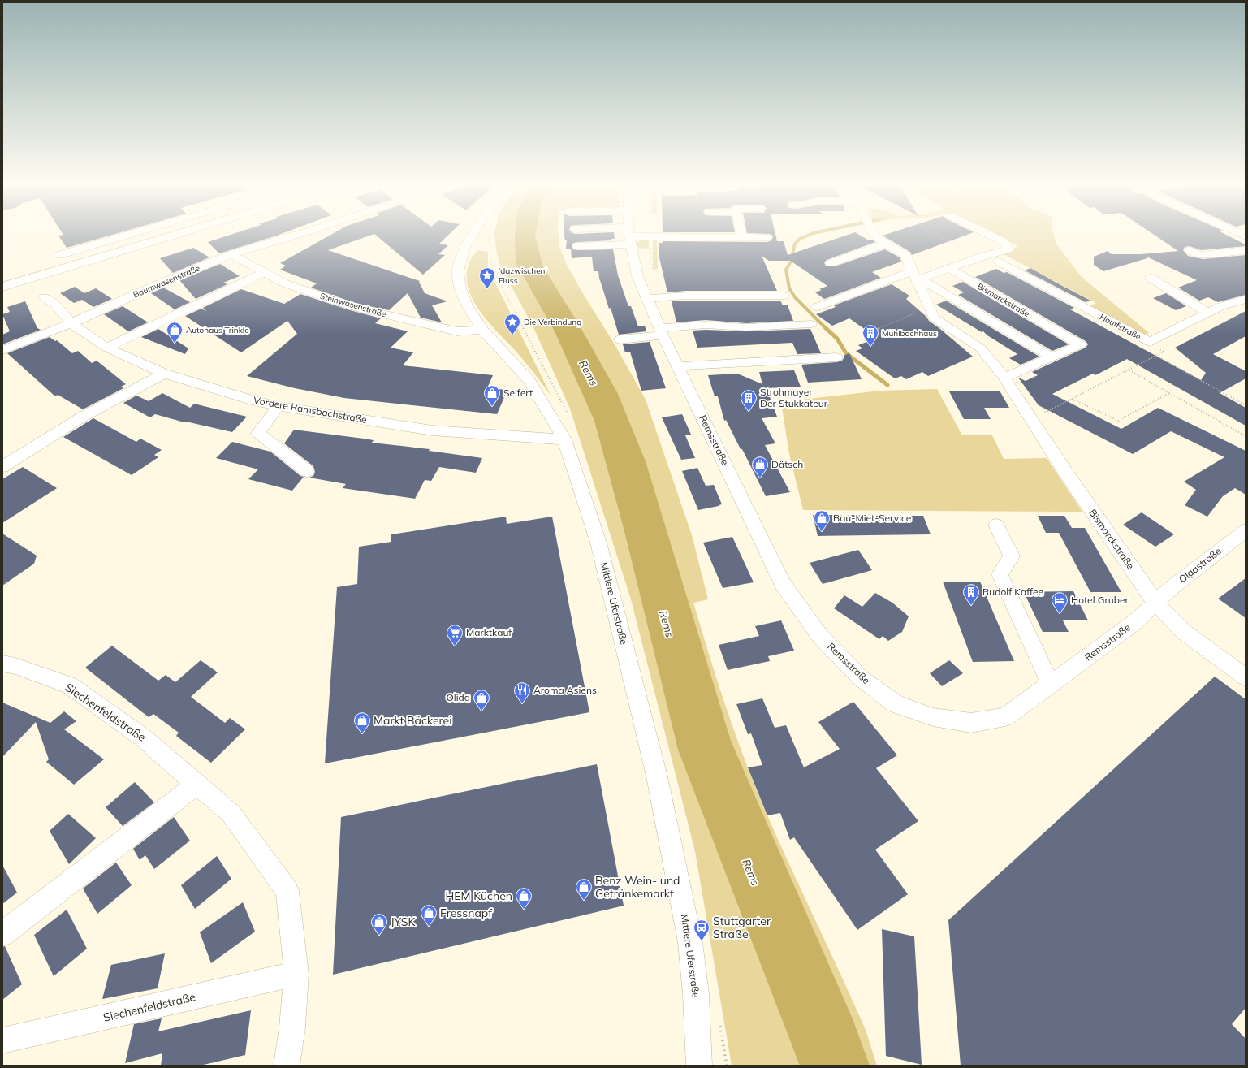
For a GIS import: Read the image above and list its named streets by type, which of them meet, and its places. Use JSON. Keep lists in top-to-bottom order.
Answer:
{
  "streets": {
    "street": [
      "Baumwasenstraße",
      "Bismarckstraße",
      "Steinwasenstraße",
      "Hauffstraße",
      "Vordere Ramsbachstraße",
      "Remsstraße",
      "Olgastraße",
      "Mittlere Uferstraße",
      "Siechenfeldstraße"
    ]
  },
  "crossings": [
    ["Baumwasenstraße", "Steinwasenstraße"],
    ["Baumwasenstraße", "Vordere Ramsbachstraße"],
    ["Bismarckstraße", "Remsstraße"],
    ["Bismarckstraße", "Olgastraße"],
    ["Steinwasenstraße", "Mittlere Uferstraße"],
    ["Vordere Ramsbachstraße", "Mittlere Uferstraße"],
    ["Remsstraße", "Olgastraße"]
  ],
  "water": ["Rems"],
  "places": {
    "place": ["'dazwischen' Fluss", "Die Verbindung"],
    "shop": [
      "Autohaus Trinkle",
      "Seifert",
      "Dätsch",
      "Bau-Miet-Service",
      "Olida",
      "Markt Bäckerei",
      "Benz Wein- und Getränkemarkt",
      "HEM Küchen",
      "Fressnapf",
      "JYSK"
    ],
    "building": ["Mühlbachhaus", "Strohmayer Der Stukkateur", "Rudolf Kaffee"],
    "hotel": ["Hotel Gruber"],
    "supermarket": ["Marktkauf"],
    "restaurant": ["Aroma Asiens"],
    "bus stop": ["Stuttgarter Straße"]
  }
}
